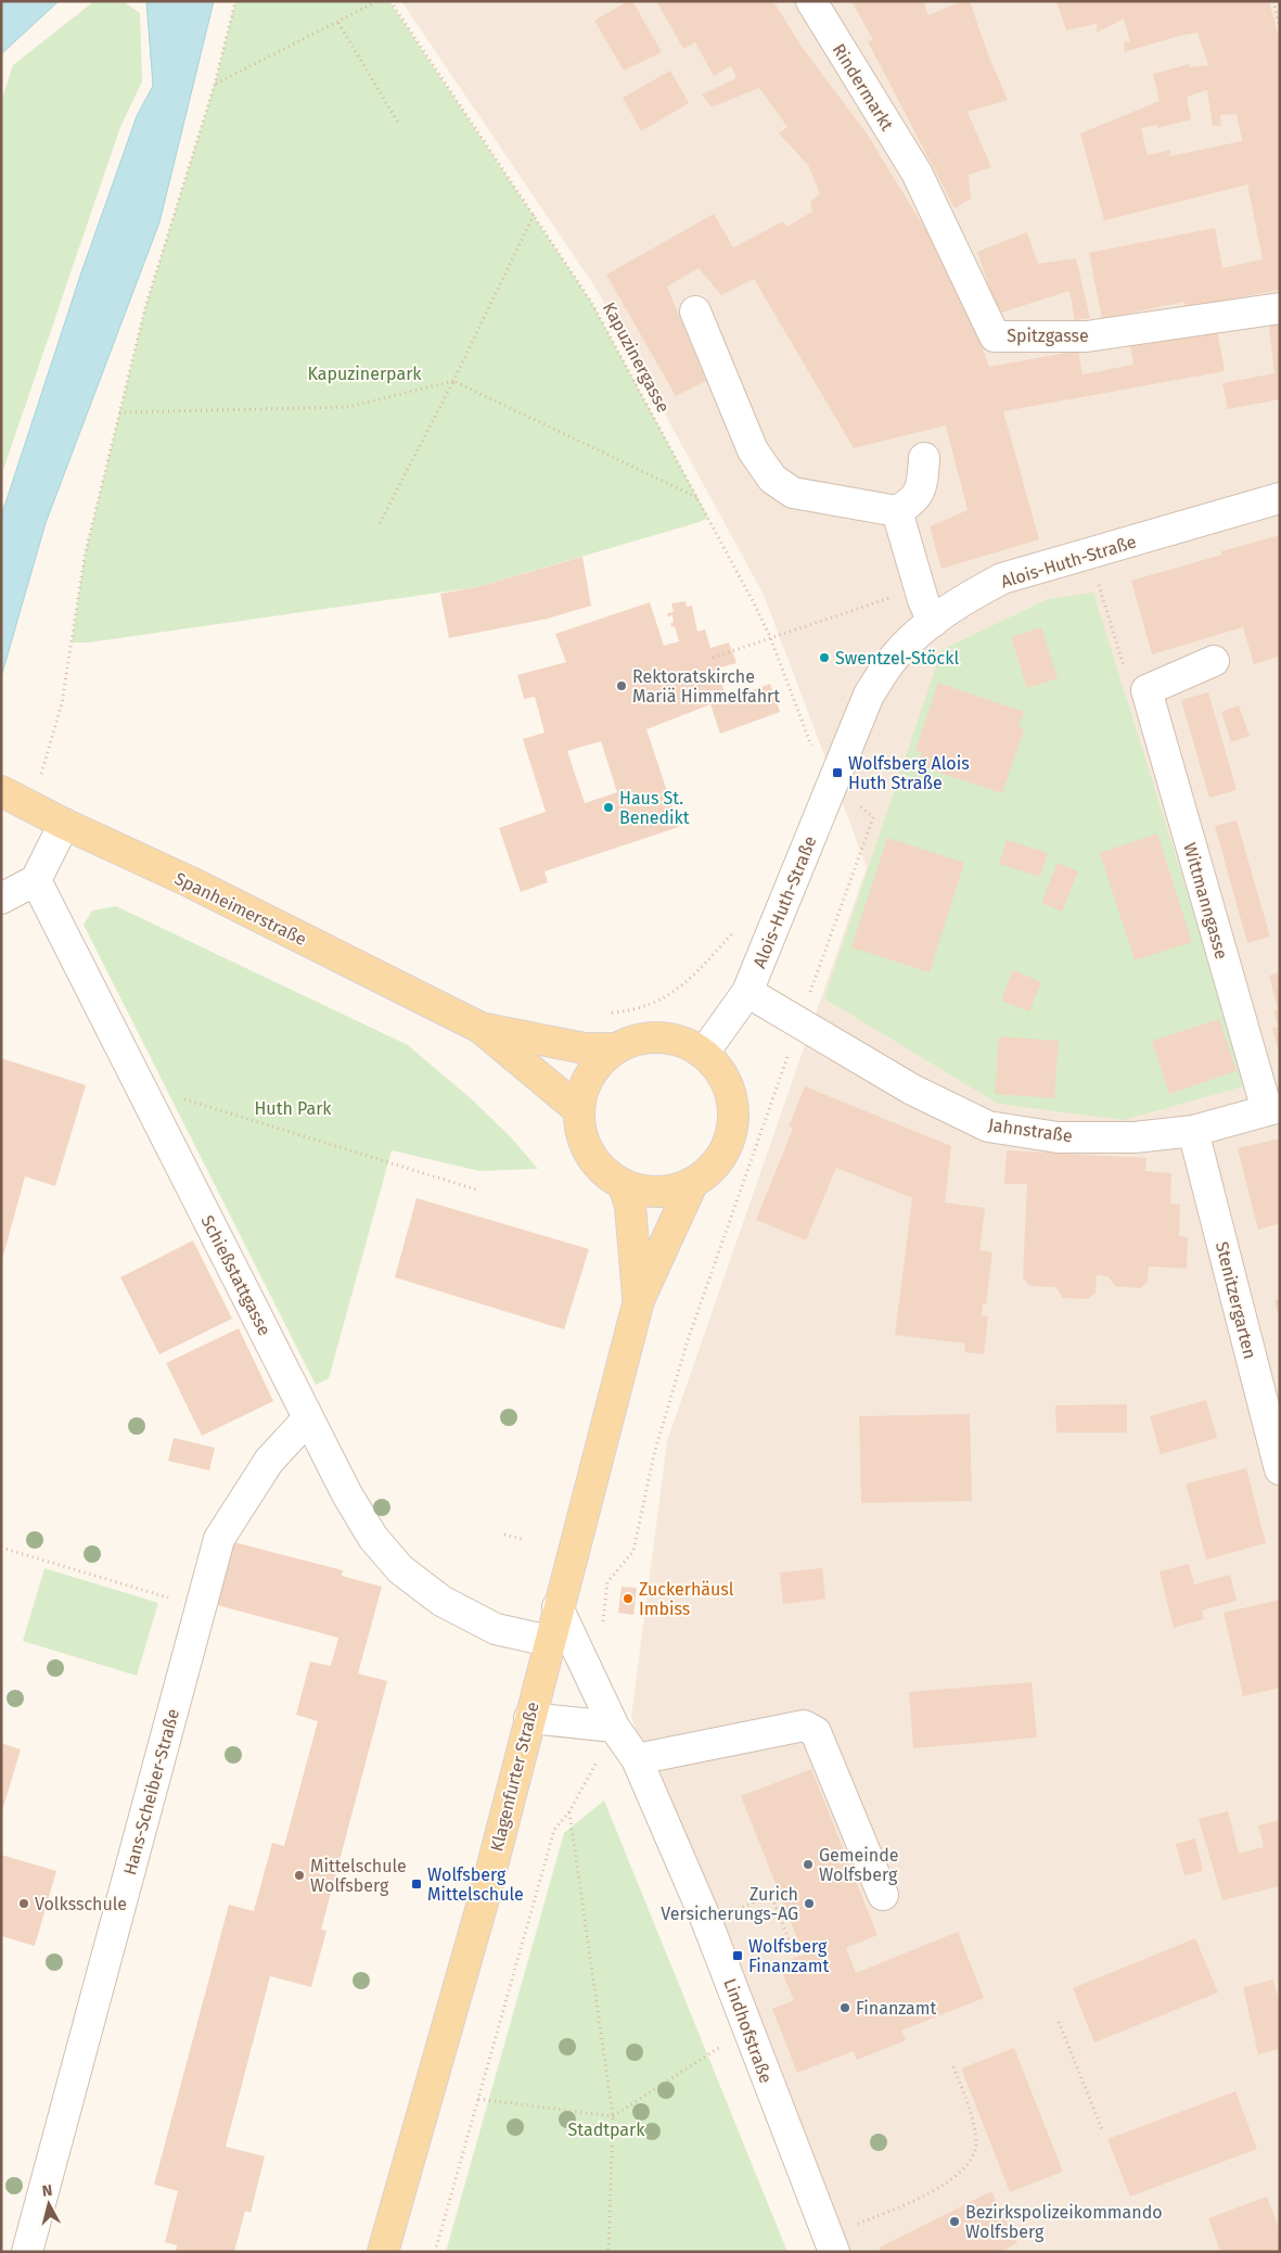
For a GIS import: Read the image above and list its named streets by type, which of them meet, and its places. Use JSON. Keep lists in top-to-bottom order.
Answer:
{
  "streets": {
    "main road": ["Spanheimerstraße", "Klagenfurter Straße"],
    "street": [
      "Rindermarkt",
      "Spitzgasse",
      "Alois-Huth-Straße",
      "Wittmanngasse",
      "Jahnstraße",
      "Schießstattgasse",
      "Stenitzergarten",
      "Hans-Scheiber-Straße",
      "Lindhofstraße"
    ],
    "path": ["Kapuzinergasse"]
  },
  "crossings": [
    ["Rindermarkt", "Spitzgasse"],
    ["Alois-Huth-Straße", "Spanheimerstraße"],
    ["Alois-Huth-Straße", "Jahnstraße"],
    ["Alois-Huth-Straße", "Klagenfurter Straße"],
    ["Wittmanngasse", "Jahnstraße"],
    ["Spanheimerstraße", "Klagenfurter Straße"],
    ["Jahnstraße", "Stenitzergarten"],
    ["Schießstattgasse", "Klagenfurter Straße"],
    ["Schießstattgasse", "Hans-Scheiber-Straße"],
    ["Klagenfurter Straße", "Lindhofstraße"]
  ],
  "parks": ["Kapuzinerpark", "Huth Park", "Stadtpark"],
  "places": {
    "other": [
      "Swentzel-Stöckl",
      "Rektoratskirche Mariä Himmelfahrt",
      "Haus St. Benedikt",
      "Zuckerhäusl Imbiss",
      "Gemeinde Wolfsberg",
      "Mittelschule Wolfsberg",
      "Volksschule",
      "Zurich Versicherungs-AG",
      "Finanzamt",
      "Bezirkspolizeikommando Wolfsberg"
    ],
    "transit": ["Wolfsberg Alois Huth Straße", "Wolfsberg Mittelschule", "Wolfsberg Finanzamt"]
  },
  "north": "top"
}
